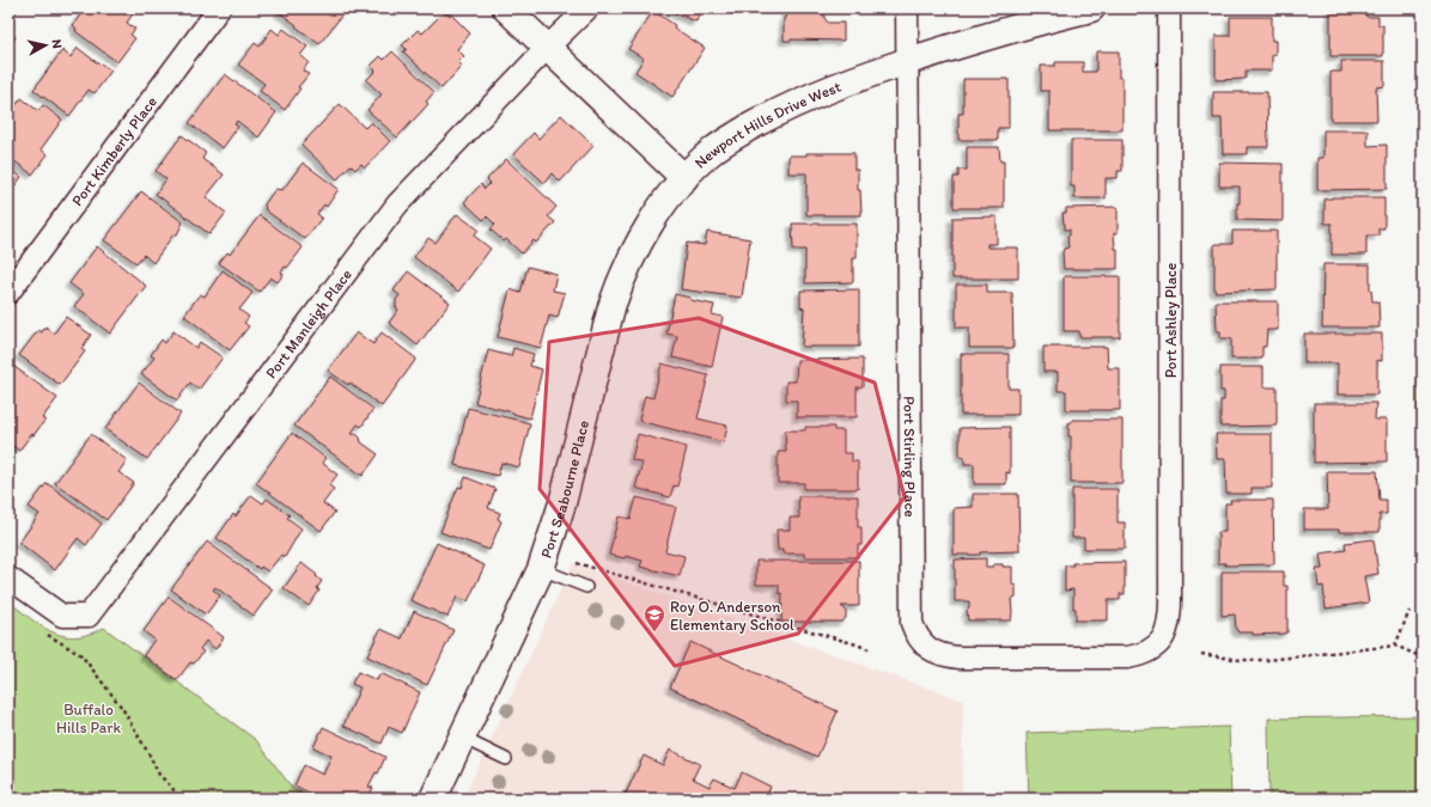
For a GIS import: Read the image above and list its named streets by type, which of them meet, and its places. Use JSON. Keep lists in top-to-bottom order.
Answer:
{
  "streets": {
    "street": [
      "Newport Hills Drive West",
      "Port Kimberly Place",
      "Port Ashley Place",
      "Port Manleigh Place",
      "Port Stirling Place",
      "Port Seabourne Place"
    ]
  },
  "crossings": [
    ["Newport Hills Drive West", "Port Manleigh Place"],
    ["Newport Hills Drive West", "Port Stirling Place"],
    ["Newport Hills Drive West", "Port Seabourne Place"],
    ["Port Ashley Place", "Port Stirling Place"]
  ],
  "parks": ["Buffalo Hills Park"],
  "places": {
    "school or university": ["Roy O. Anderson Elementary School"]
  },
  "north": "right"
}
